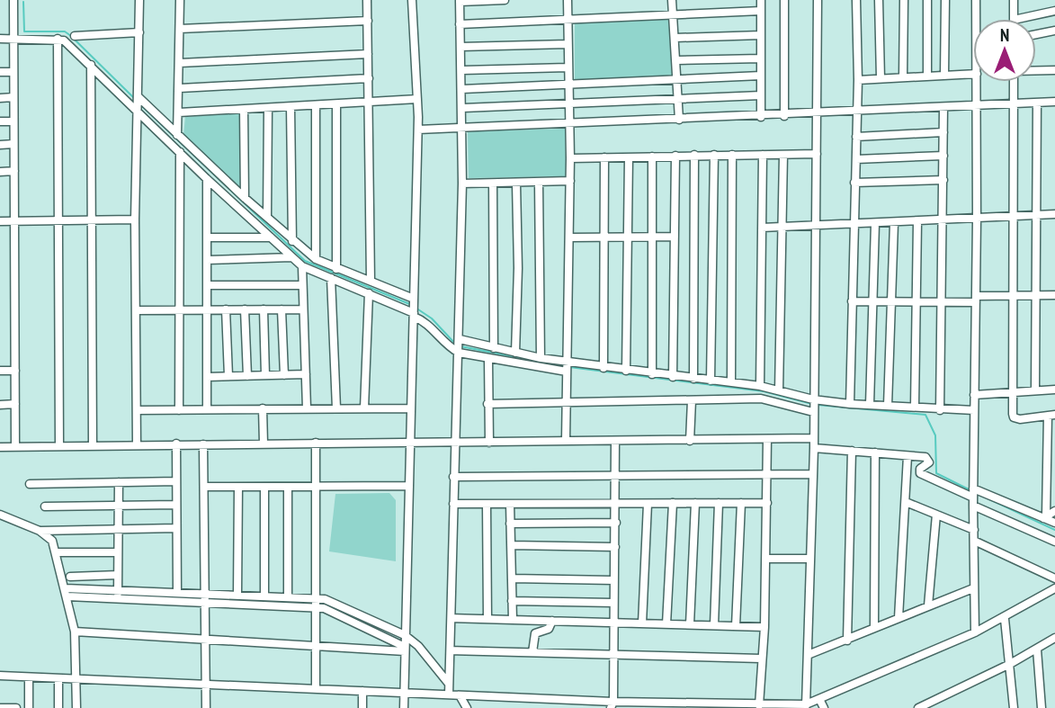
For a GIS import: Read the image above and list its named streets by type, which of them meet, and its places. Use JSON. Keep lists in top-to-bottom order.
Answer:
{
  "north": "top"
}
